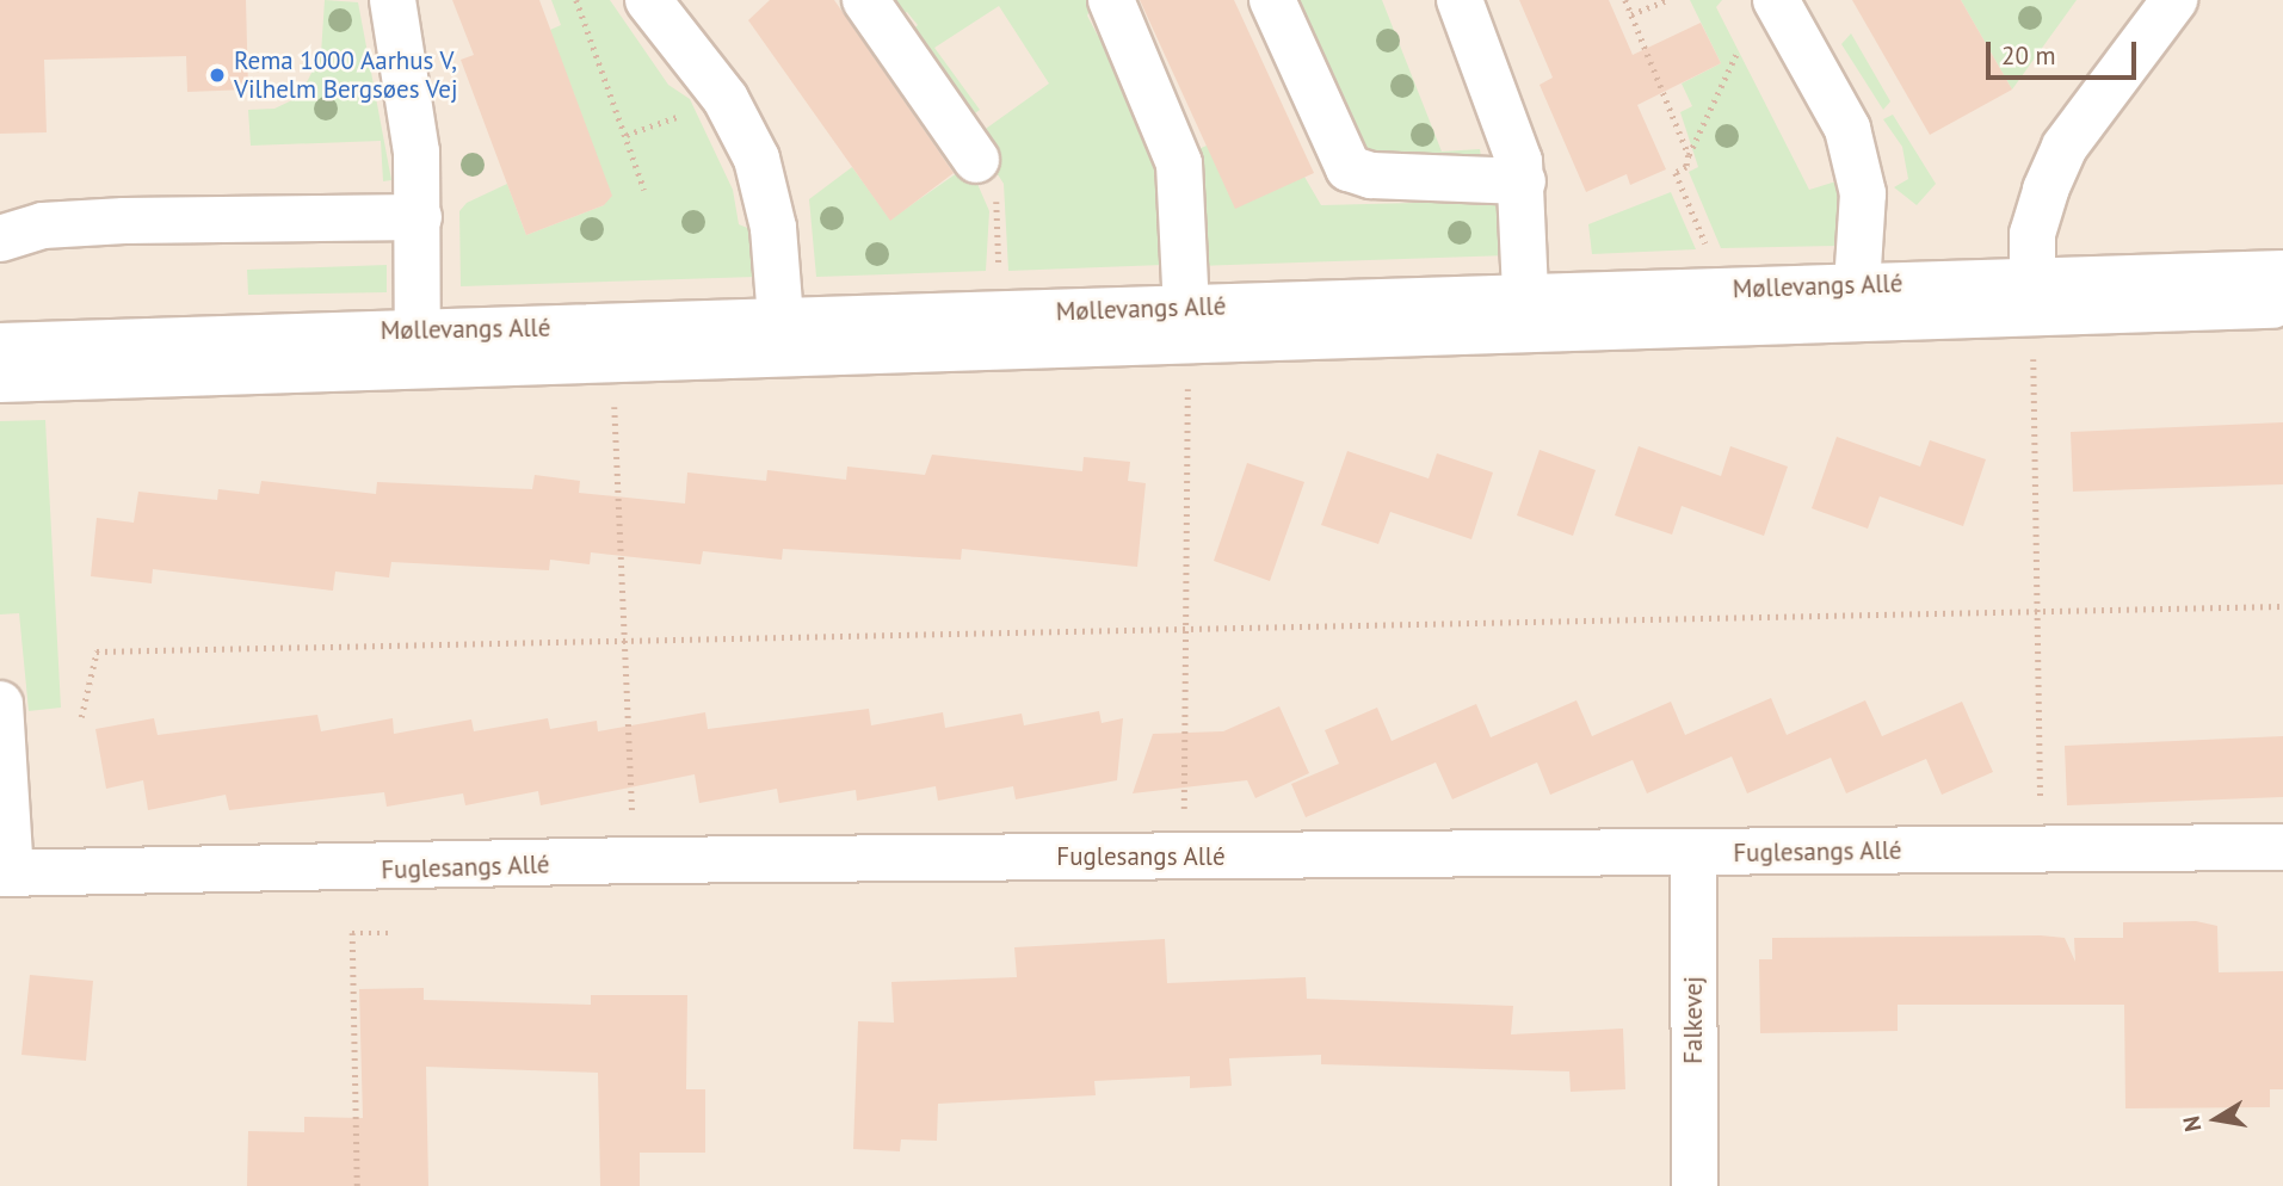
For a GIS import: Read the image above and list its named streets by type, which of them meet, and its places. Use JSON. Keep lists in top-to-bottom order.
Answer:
{
  "streets": {
    "street": ["Møllevangs Allé", "Fuglesangs Allé", "Falkevej"]
  },
  "crossings": [
    ["Fuglesangs Allé", "Falkevej"]
  ],
  "places": ["Rema 1000 Aarhus V, Vilhelm Bergsøes Vej"],
  "scale_bar": "20 m",
  "north": "left"
}
